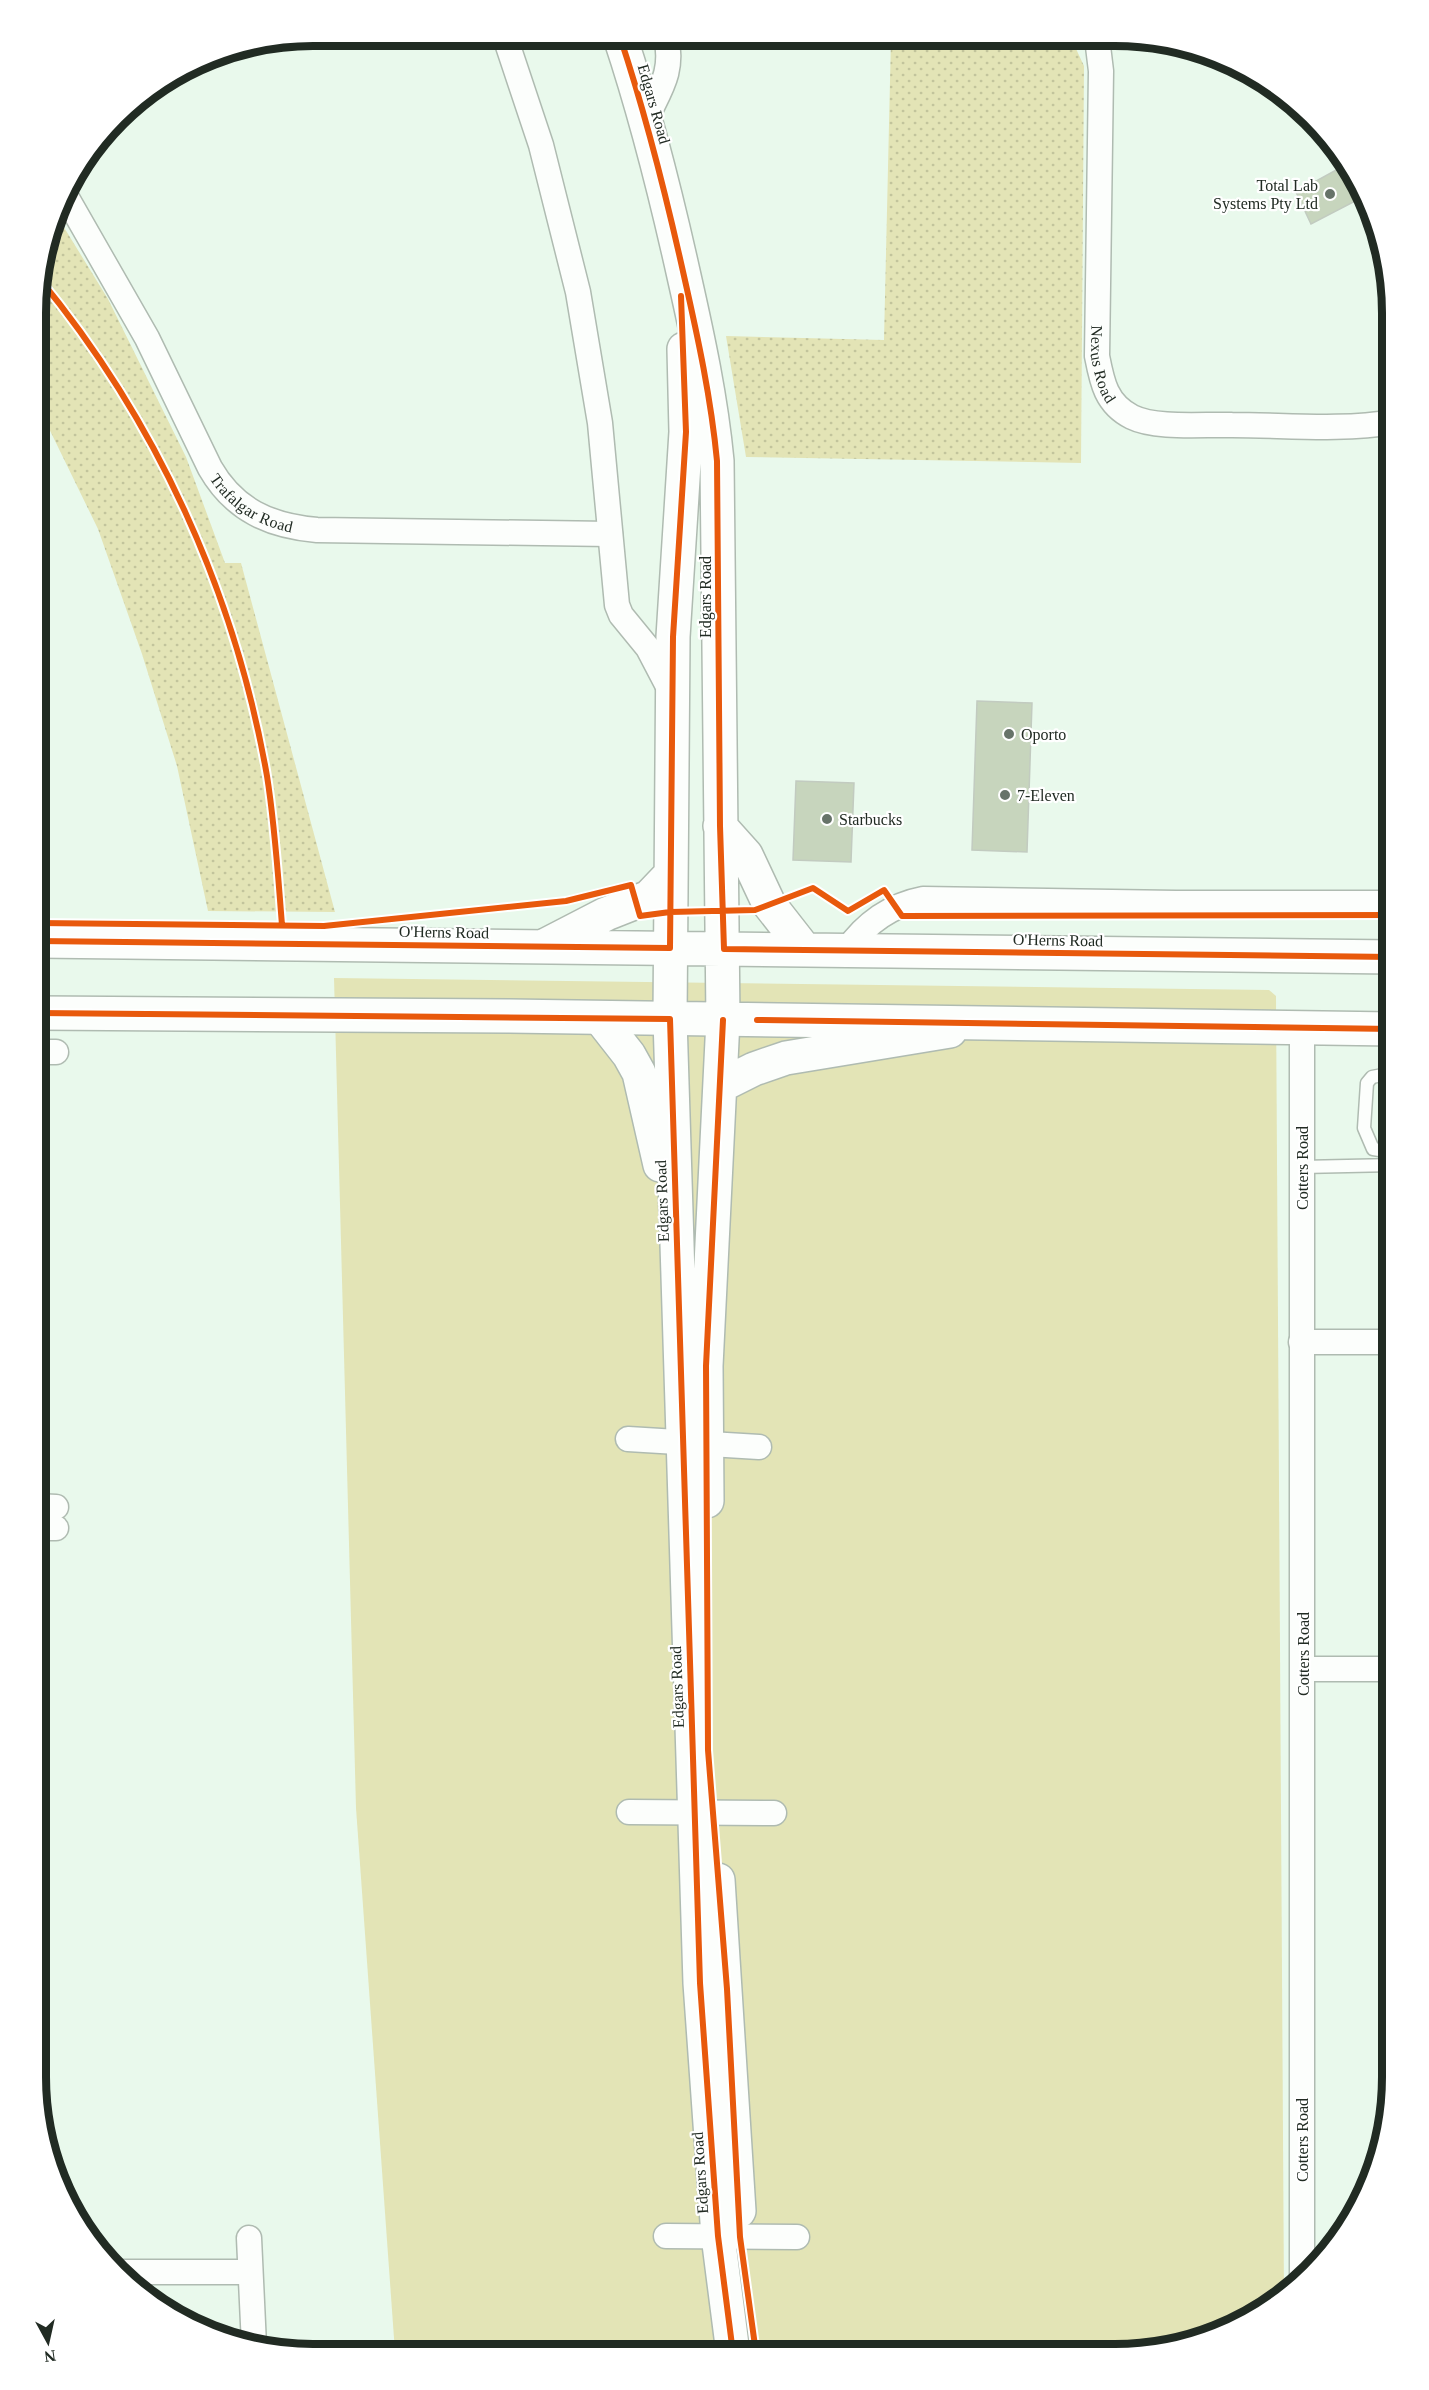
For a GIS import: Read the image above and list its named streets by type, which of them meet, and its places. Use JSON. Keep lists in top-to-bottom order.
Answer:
{
  "streets": {
    "main road": ["Edgars Road", "O'Herns Road"],
    "street": ["Nexus Road", "Trafalgar Road", "Cotters Road"]
  },
  "crossings": [
    ["Edgars Road", "O'Herns Road"]
  ],
  "places": [
    "Total Lab Systems Pty Ltd",
    "Oporto",
    "7-Eleven",
    "Starbucks"
  ],
  "north": "bottom"
}
